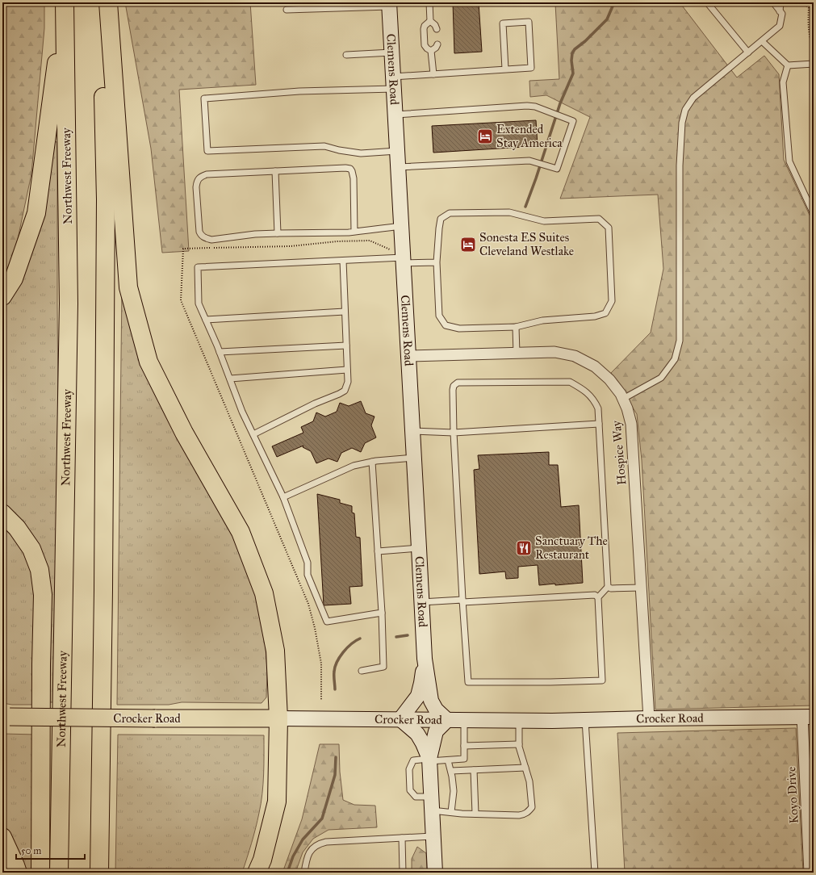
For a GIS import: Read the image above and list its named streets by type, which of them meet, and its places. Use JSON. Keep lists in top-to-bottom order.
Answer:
{
  "streets": {
    "highway": ["Northwest Freeway"],
    "main road": ["Crocker Road"],
    "street": ["Clemens Road", "Hospice Way", "Koyo Drive"]
  },
  "crossings": [
    ["Clemens Road", "Hospice Way"],
    ["Clemens Road", "Crocker Road"],
    ["Hospice Way", "Crocker Road"],
    ["Crocker Road", "Koyo Drive"]
  ],
  "places": {
    "hotel": ["Extended Stay America", "Sonesta ES Suites Cleveland Westlake"],
    "restaurant": ["Sanctuary The Restaurant"]
  },
  "scale_bar": "50 m"
}
